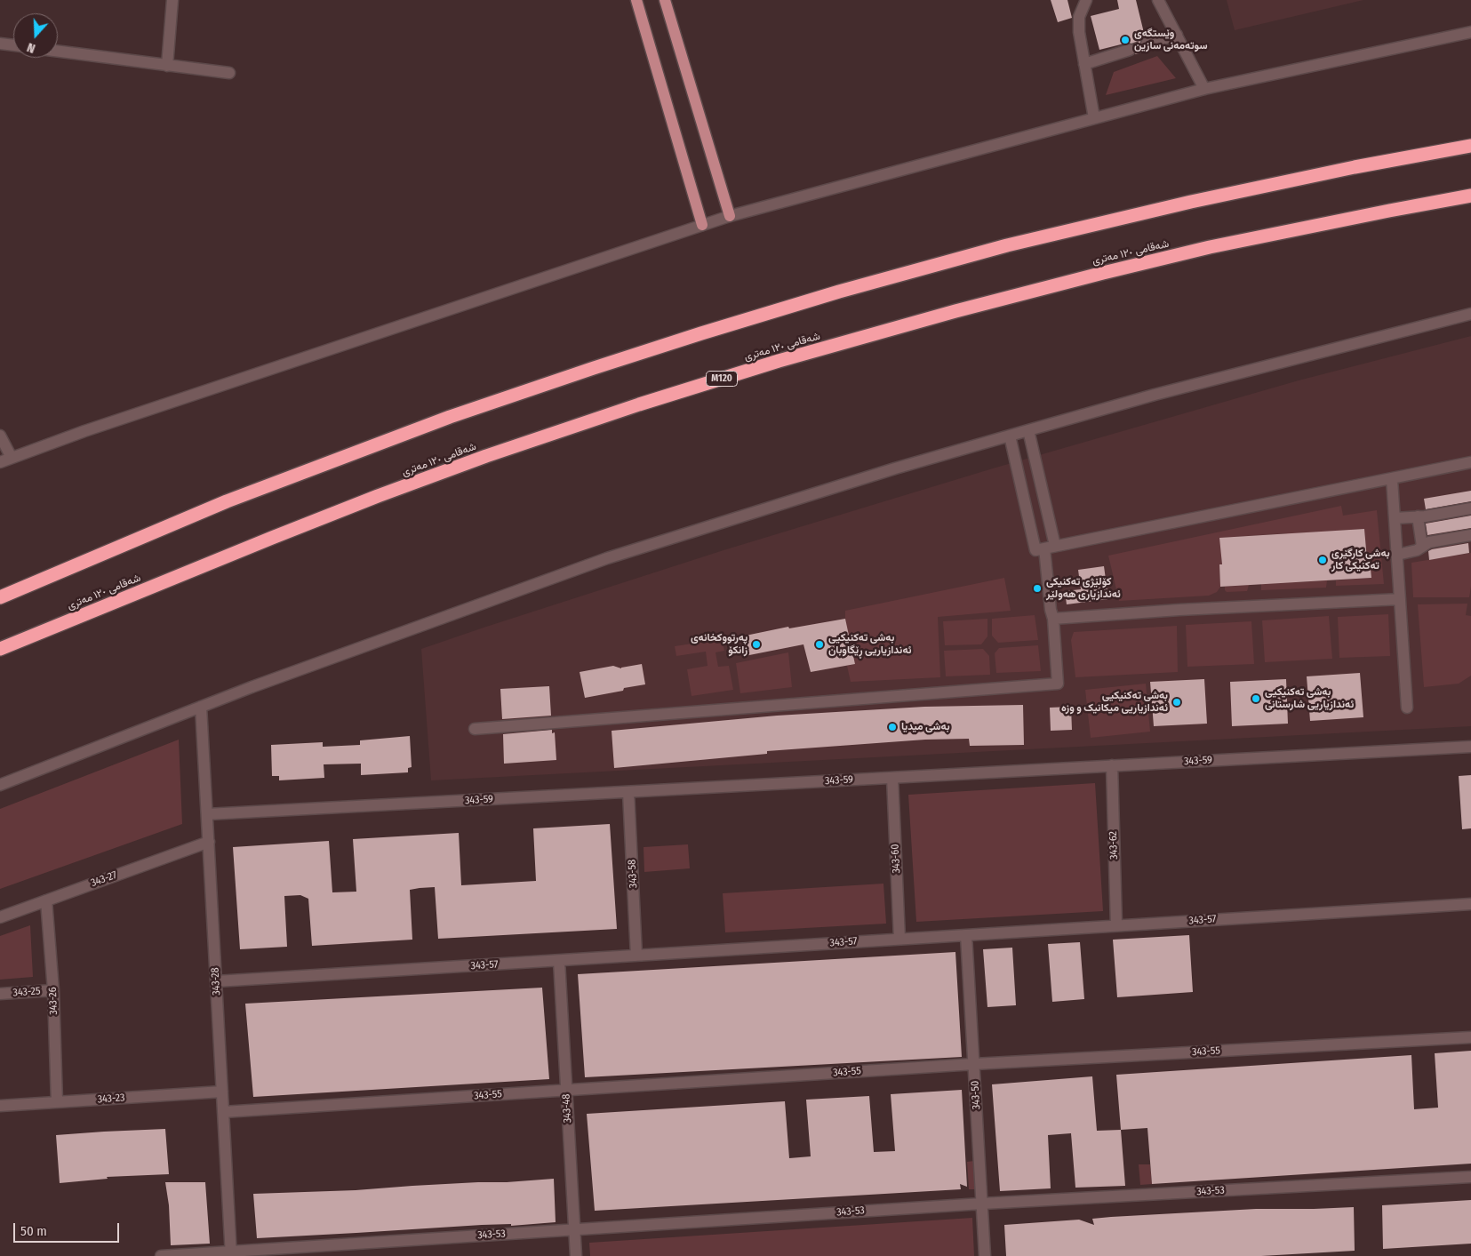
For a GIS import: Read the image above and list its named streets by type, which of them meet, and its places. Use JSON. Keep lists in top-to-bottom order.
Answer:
{
  "streets": {
    "highway": ["شەقامی ١٢٠ مەتری", "M120"],
    "street": [
      "343-59",
      "343-62",
      "343-60",
      "343-58",
      "343-27",
      "343-57",
      "343-28",
      "343-25",
      "343-26",
      "343-55",
      "343-50",
      "343-23",
      "343-48",
      "343-53"
    ]
  },
  "crossings": [
    ["343-59", "343-62"],
    ["343-59", "343-60"],
    ["343-59", "343-58"],
    ["343-59", "343-28"],
    ["343-62", "343-57"],
    ["343-60", "343-57"],
    ["343-58", "343-57"],
    ["343-27", "343-28"],
    ["343-27", "343-26"],
    ["343-57", "343-28"],
    ["343-57", "343-50"],
    ["343-57", "343-48"],
    ["343-28", "343-55"],
    ["343-28", "343-23"],
    ["343-28", "343-53"],
    ["343-25", "343-26"],
    ["343-26", "343-23"],
    ["343-55", "343-50"],
    ["343-55", "343-48"],
    ["343-50", "343-53"],
    ["343-48", "343-53"]
  ],
  "places": [
    "وێستگەی سوتەمەنی سازین",
    "بەشی کارگێڕی تەکنیکی کار",
    "کۆلێژی تەکنیکی ئەندازیاری هەولێر",
    "پەرتووکخانەی زانکۆ",
    "بەشی تەکنیکیی ئەندازیاریی ڕێگاوبان",
    "بەشی تەکنیکیی ئەندازیاریی شارستانی",
    "بەشی تەکنیکیی ئەندازیاریی میکانیک و وزە",
    "بەشی میدیا"
  ],
  "scale_bar": "50 m",
  "north": "bottom"
}
